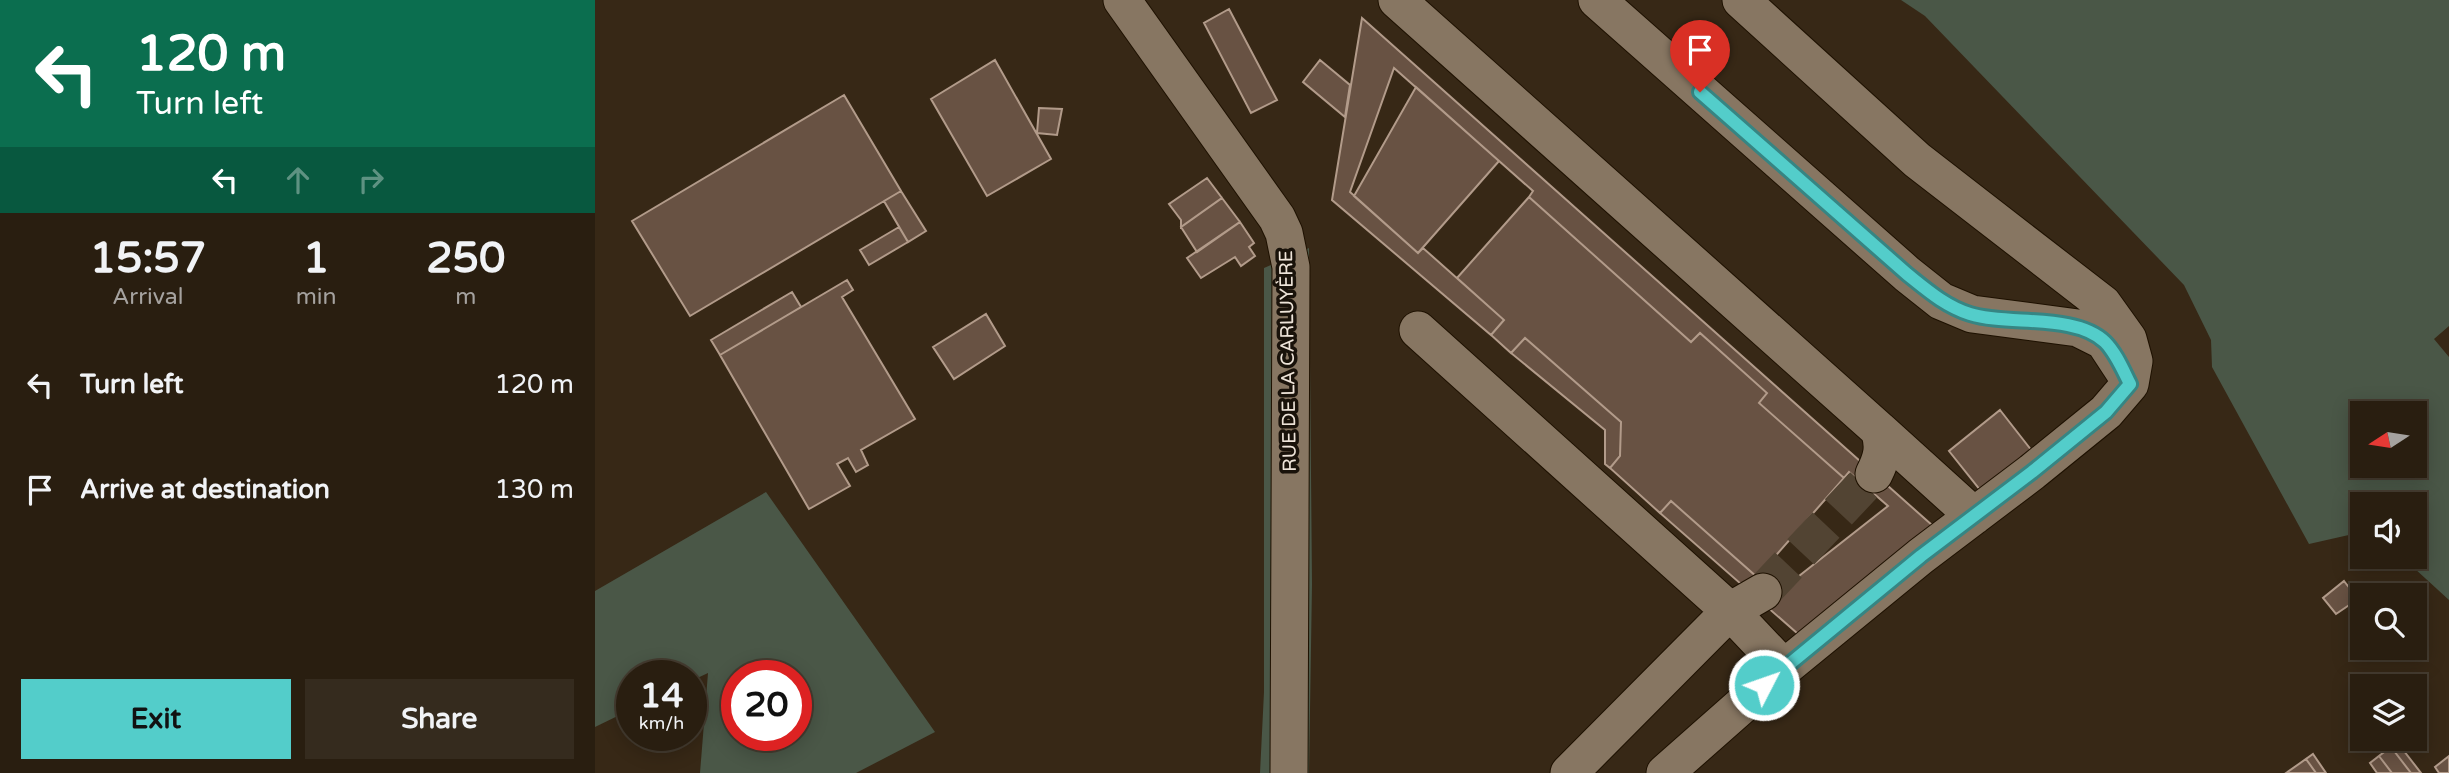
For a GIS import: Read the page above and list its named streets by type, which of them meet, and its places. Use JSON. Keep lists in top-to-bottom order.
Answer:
{
  "streets": {
    "street": ["RUE DE LA CARLUYÈRE"]
  },
  "north": "left",
  "page": {
    "turn": ["120 m", "Turn left"],
    "eta": [
      "15:57",
      "Arrival",
      "1",
      "min",
      "250",
      "m"
    ],
    "list": [
      {
        "name": "Turn left",
        "value": "120 m"
      },
      {
        "name": "Arrive at destination",
        "value": "130 m"
      }
    ],
    "speed": "14 km/h",
    "limit": "20",
    "buttons": ["Exit", "Share"]
  }
}
